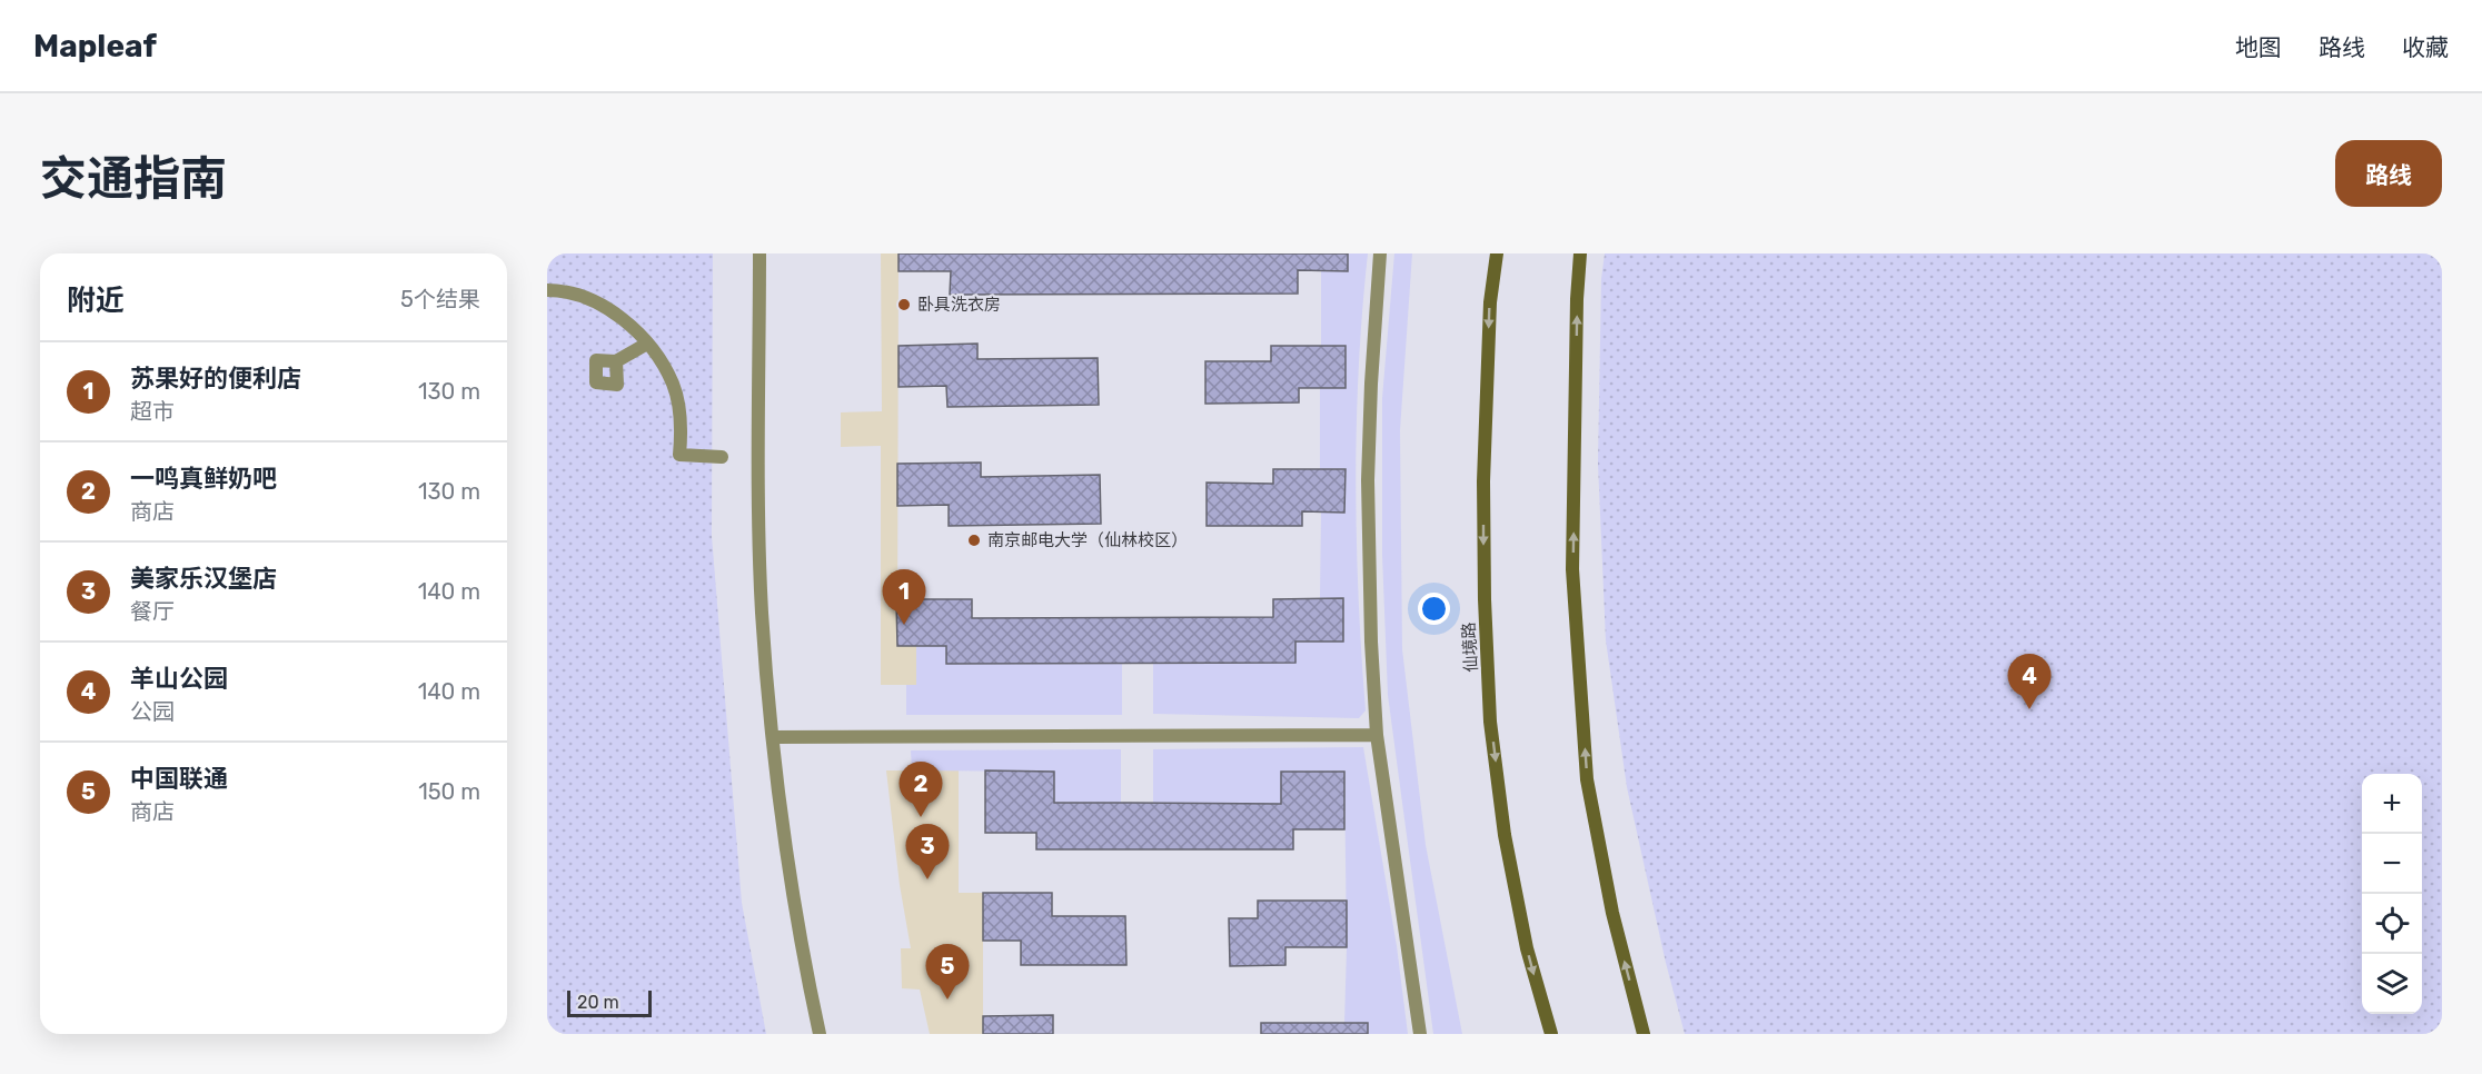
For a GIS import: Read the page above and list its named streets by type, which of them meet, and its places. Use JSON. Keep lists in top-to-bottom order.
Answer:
{
  "streets": {
    "main road": ["仙境路"]
  },
  "places": ["卧具洗衣房", "南京邮电大学（仙林校区）"],
  "scale_bar": "20 m",
  "page": {
    "header": "Mapleaf",
    "nav": ["地图", "路线", "收藏"],
    "title": "交通指南",
    "buttons": "路线",
    "heading": ["附近", "5个结果"],
    "list": [
      {
        "mark": "1",
        "name": "苏果好的便利店",
        "note": "超市",
        "value": "130 m"
      },
      {
        "mark": "2",
        "name": "一鸣真鲜奶吧",
        "note": "商店",
        "value": "130 m"
      },
      {
        "mark": "3",
        "name": "美家乐汉堡店",
        "note": "餐厅",
        "value": "140 m"
      },
      {
        "mark": "4",
        "name": "羊山公园",
        "note": "公园",
        "value": "140 m"
      },
      {
        "mark": "5",
        "name": "中国联通",
        "note": "商店",
        "value": "150 m"
      }
    ],
    "pins": [
      "1",
      "4",
      "2",
      "3",
      "5"
    ],
    "map_buttons": ["+", "−"],
    "scale": "20 m"
  }
}
